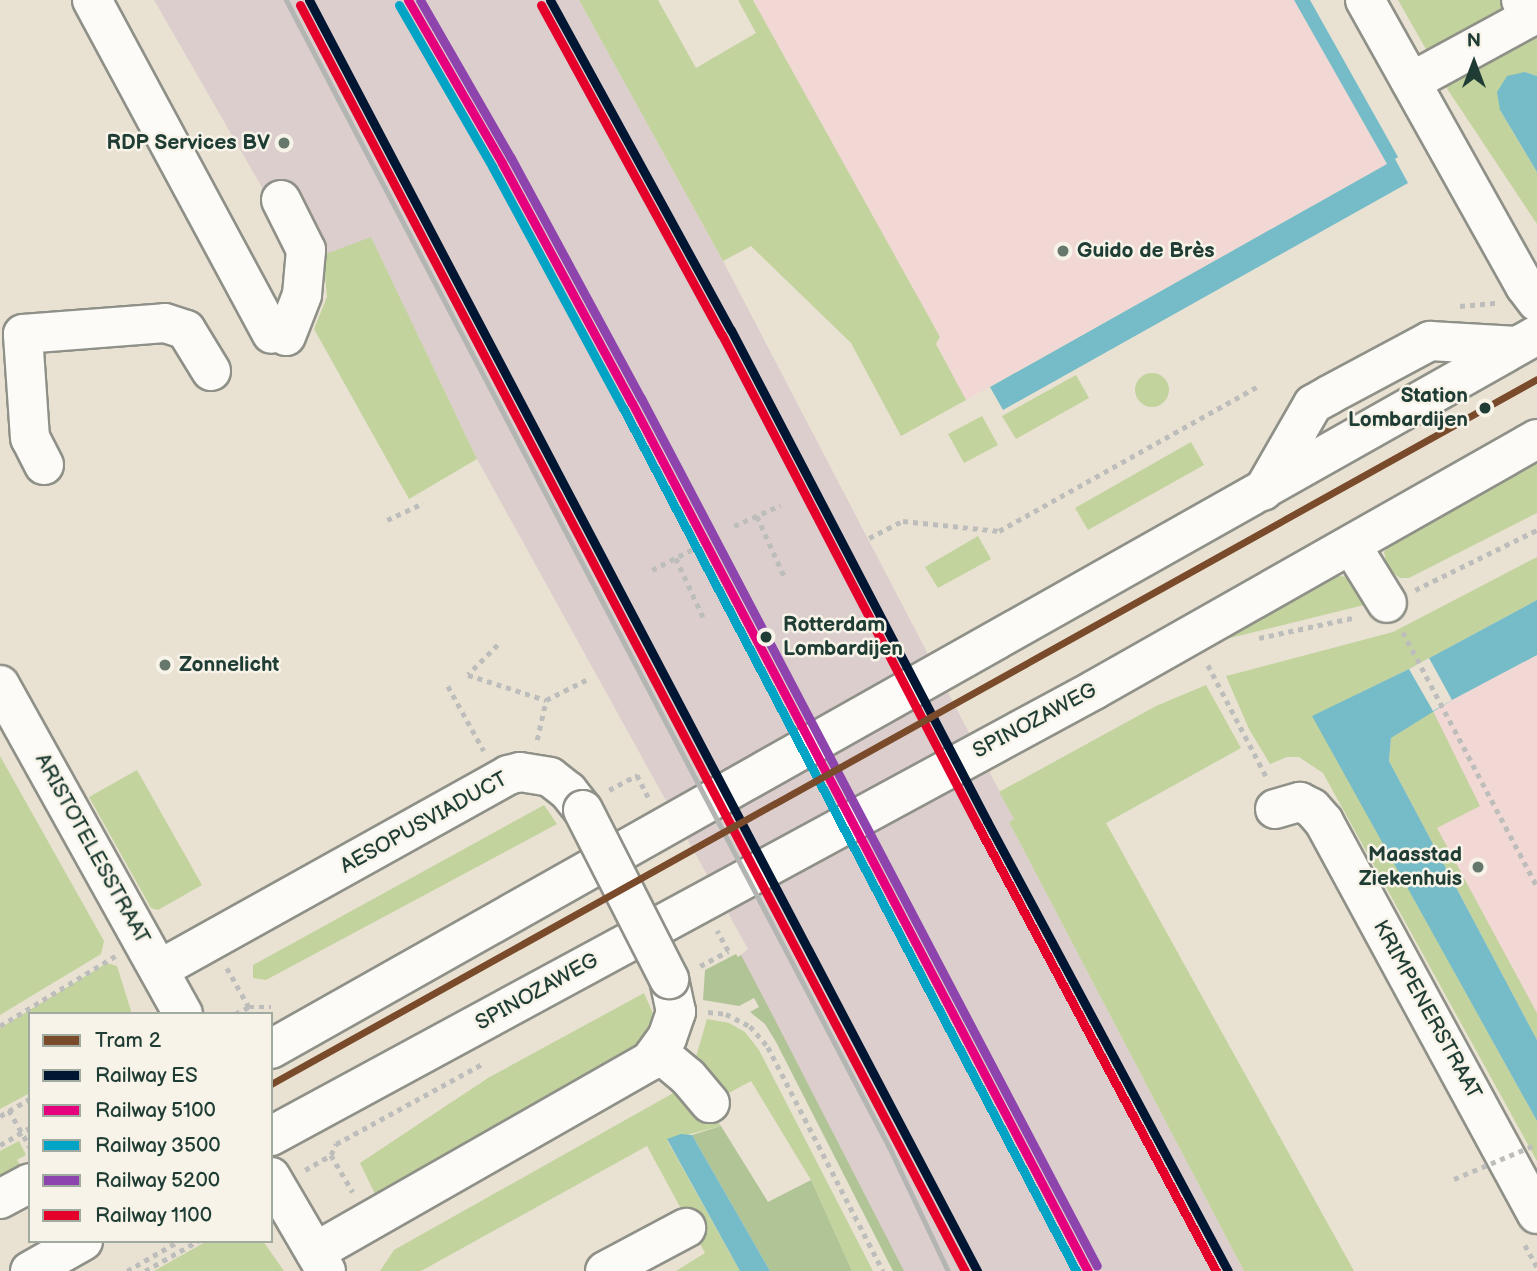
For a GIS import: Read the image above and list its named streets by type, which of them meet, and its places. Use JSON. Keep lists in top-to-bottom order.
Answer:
{
  "streets": {
    "street": [
      "SPINOZAWEG",
      "AESOPUSVIADUCT",
      "ARISTOTELESSTRAAT",
      "KRIMPENERSTRAAT"
    ]
  },
  "crossings": [
    ["AESOPUSVIADUCT", "ARISTOTELESSTRAAT"]
  ],
  "places": [
    "RDP Services BV",
    "Guido de Brès",
    "Station Lombardijen",
    "Rotterdam Lombardijen",
    "Zonnelicht",
    "Maasstad Ziekenhuis"
  ],
  "lines": [
    "rail line ES",
    "rail line 5100",
    "rail line 5200",
    "rail line 3500",
    "rail line 1100",
    "tram line 2"
  ],
  "legend": [
    "Tram 2",
    "Railway ES",
    "Railway 5100",
    "Railway 3500",
    "Railway 5200",
    "Railway 1100"
  ],
  "north": "top"
}
